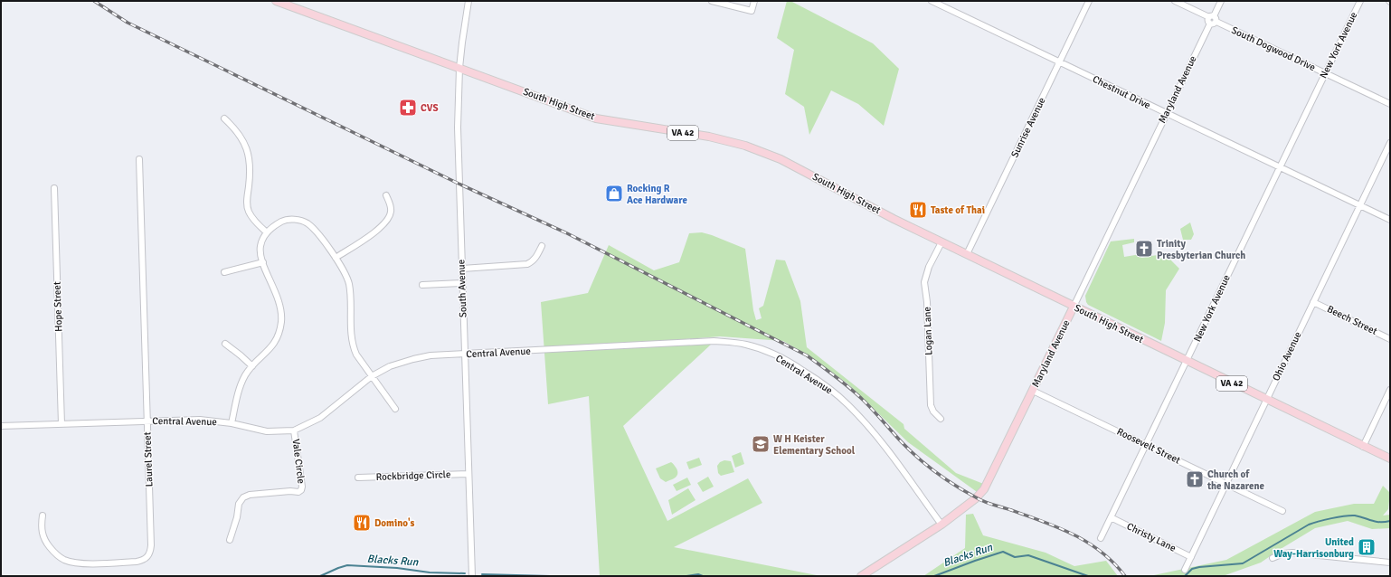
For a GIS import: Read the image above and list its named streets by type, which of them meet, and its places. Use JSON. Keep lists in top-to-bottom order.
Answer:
{
  "streets": {
    "main road": ["Maryland Avenue", "South High Street", "VA 42"],
    "street": [
      "New York Avenue",
      "South Dogwood Drive",
      "Chestnut Drive",
      "Sunrise Avenue",
      "South Avenue",
      "Hope Street",
      "Beech Street",
      "Logan Lane",
      "Central Avenue",
      "Ohio Avenue",
      "Roosevelt Street",
      "Laurel Street",
      "Vale Circle",
      "Rockbridge Circle",
      "Christy Lane"
    ]
  },
  "crossings": [
    ["New York Avenue", "South Dogwood Drive"],
    ["New York Avenue", "Chestnut Drive"],
    ["New York Avenue", "South High Street"],
    ["New York Avenue", "Roosevelt Street"],
    ["New York Avenue", "Christy Lane"],
    ["South Dogwood Drive", "Maryland Avenue"],
    ["Maryland Avenue", "Chestnut Drive"],
    ["Maryland Avenue", "South High Street"],
    ["Maryland Avenue", "Central Avenue"],
    ["Maryland Avenue", "Roosevelt Street"],
    ["Chestnut Drive", "Sunrise Avenue"],
    ["Chestnut Drive", "Ohio Avenue"],
    ["South High Street", "Sunrise Avenue"],
    ["South High Street", "South Avenue"],
    ["South High Street", "Logan Lane"],
    ["South High Street", "Ohio Avenue"],
    ["South Avenue", "Central Avenue"],
    ["South Avenue", "Rockbridge Circle"],
    ["Hope Street", "Central Avenue"],
    ["Beech Street", "Ohio Avenue"],
    ["Central Avenue", "Laurel Street"],
    ["Central Avenue", "Vale Circle"],
    ["Ohio Avenue", "Roosevelt Street"],
    ["Ohio Avenue", "Christy Lane"]
  ],
  "water": ["Blacks Run"],
  "places": {
    "pharmacy": ["CVS"],
    "shop": ["Rocking R Ace Hardware"],
    "restaurant": ["Taste of Thai", "Domino's"],
    "church": ["Trinity Presbyterian Church", "Church of the Nazarene"],
    "school or university": ["W H Keister Elementary School"],
    "building": ["United Way-Harrisonburg"]
  }
}
